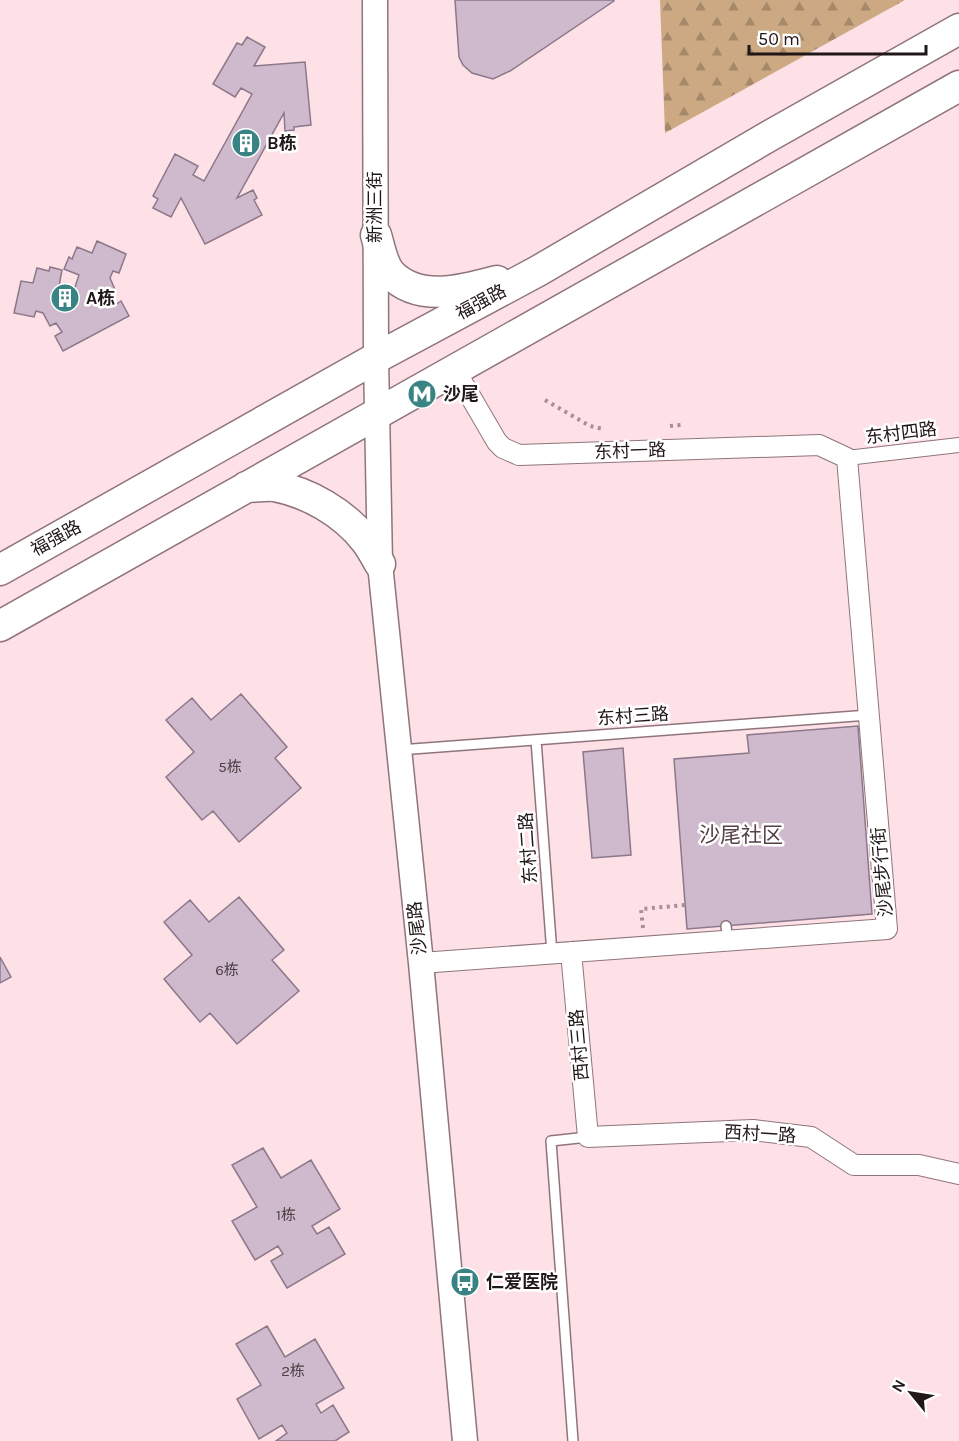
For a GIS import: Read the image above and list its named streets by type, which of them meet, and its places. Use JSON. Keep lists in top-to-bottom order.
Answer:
{
  "streets": {
    "main road": ["福强路"],
    "street": [
      "新洲三街",
      "东村四路",
      "东村一路",
      "沙尾步行街",
      "沙尾路",
      "西村三路",
      "西村一路"
    ],
    "lane": ["东村三路", "东村二路"]
  },
  "crossings": [
    ["新洲三街", "福强路"],
    ["新洲三街", "沙尾路"],
    ["东村四路", "东村一路"],
    ["东村四路", "沙尾步行街"],
    ["东村一路", "沙尾步行街"],
    ["东村三路", "东村二路"],
    ["东村三路", "沙尾步行街"],
    ["东村三路", "沙尾路"],
    ["东村二路", "沙尾步行街"],
    ["东村二路", "西村三路"],
    ["沙尾步行街", "沙尾路"],
    ["沙尾步行街", "西村三路"],
    ["西村三路", "西村一路"]
  ],
  "districts": ["沙尾社区"],
  "places": {
    "building": ["B栋", "A栋"],
    "metro station": ["沙尾"],
    "bus stop": ["仁爱医院"]
  },
  "house_numbers": [
    "5栋",
    "6栋",
    "1栋",
    "2栋"
  ],
  "scale_bar": "50 m",
  "north": "top left"
}
